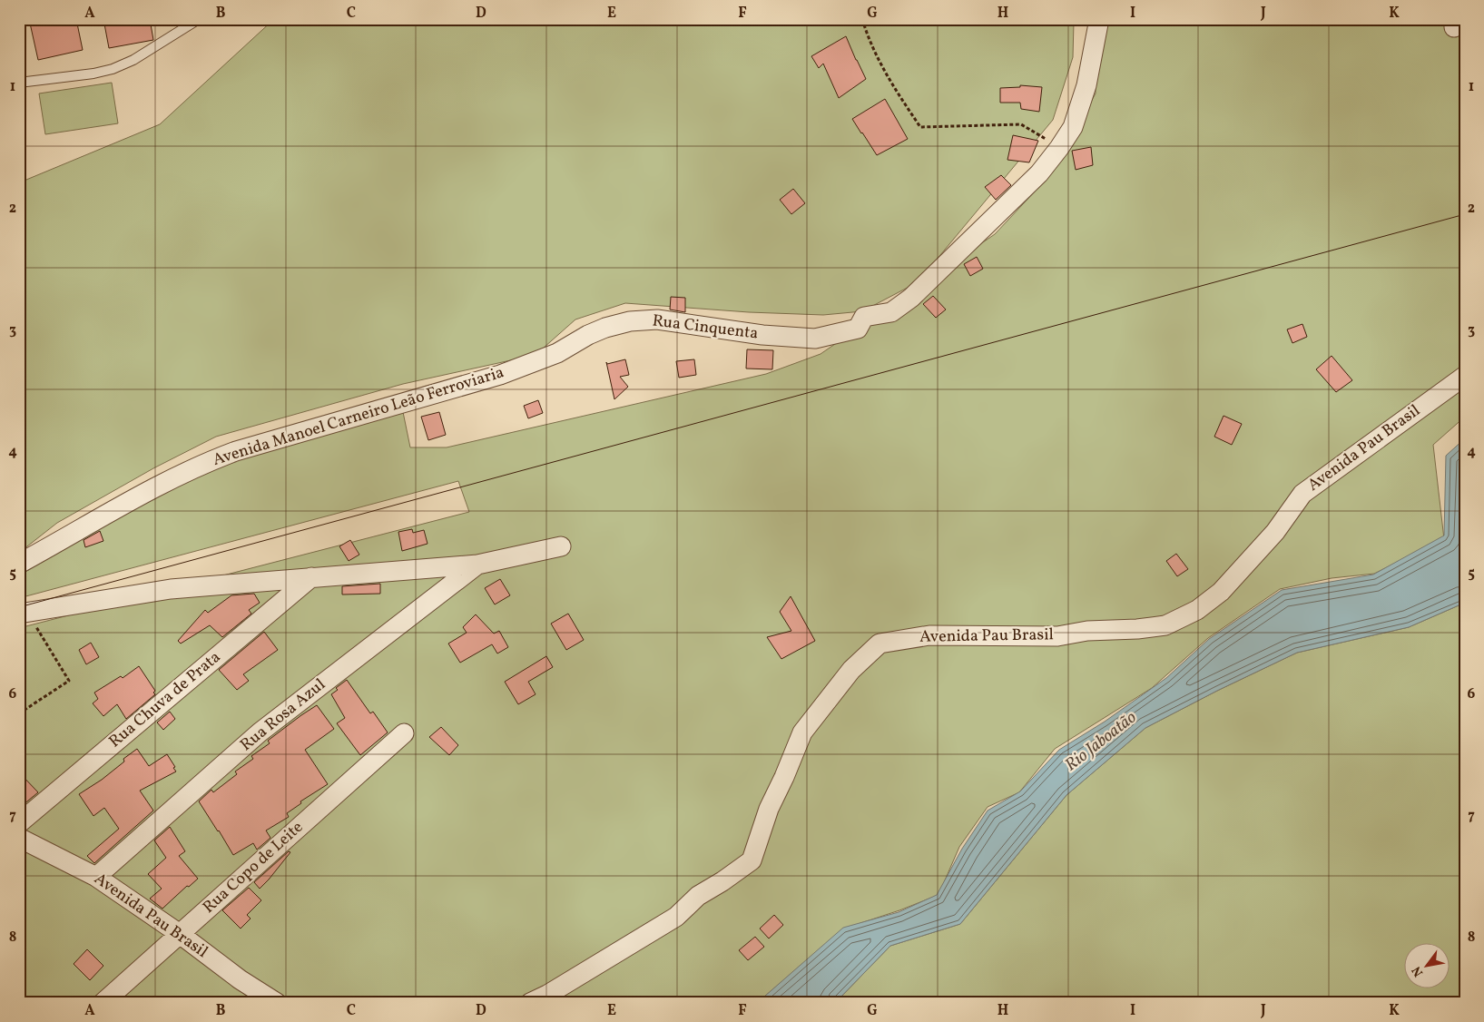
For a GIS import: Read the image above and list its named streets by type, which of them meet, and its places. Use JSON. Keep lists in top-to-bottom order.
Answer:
{
  "streets": {
    "street": [
      "Rua Cinquenta",
      "Avenida Manoel Carneiro Leão Ferroviaria",
      "Avenida Pau Brasil",
      "Rua Chuva de Prata",
      "Rua Rosa Azul",
      "Rua Copo de Leite"
    ]
  },
  "crossings": [
    ["Rua Cinquenta", "Avenida Manoel Carneiro Leão Ferroviaria"],
    ["Avenida Pau Brasil", "Rua Rosa Azul"],
    ["Avenida Pau Brasil", "Rua Copo de Leite"]
  ],
  "water": ["Rio Jaboatão"],
  "north": "bottom left",
  "grid": {
    "columns": [
      "A",
      "B",
      "C",
      "D",
      "E",
      "F",
      "G",
      "H",
      "I",
      "J",
      "K"
    ],
    "rows": [
      "1",
      "2",
      "3",
      "4",
      "5",
      "6",
      "7",
      "8"
    ]
  }
}
